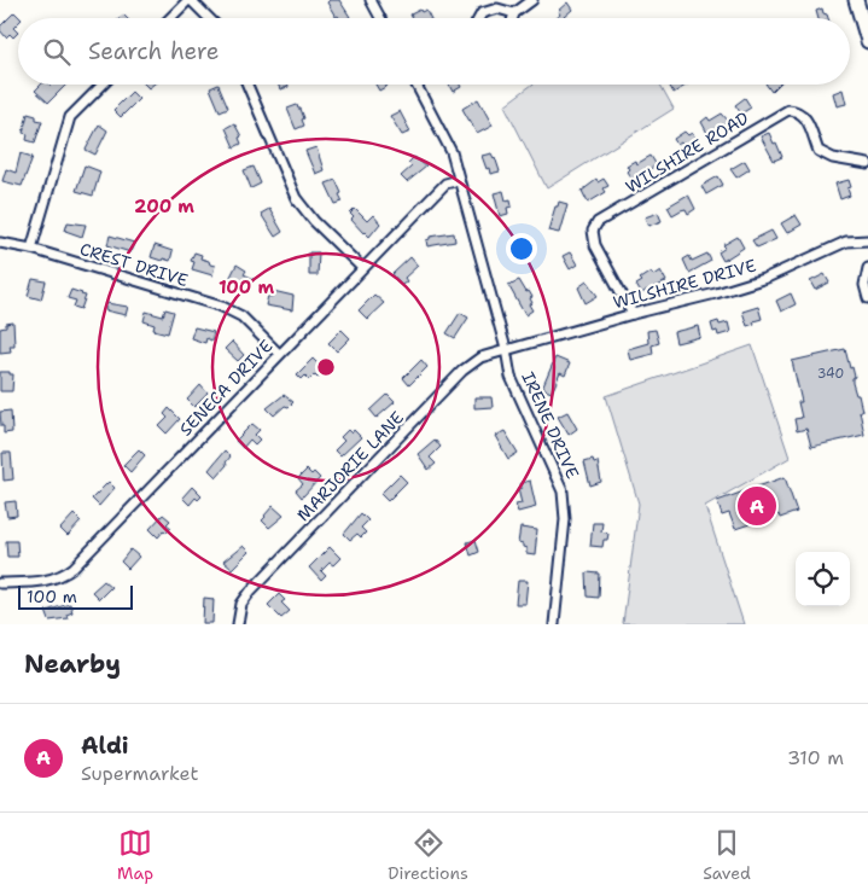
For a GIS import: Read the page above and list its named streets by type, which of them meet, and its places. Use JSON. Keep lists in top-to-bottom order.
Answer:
{
  "streets": {
    "street": [
      "WILSHIRE ROAD",
      "CREST DRIVE",
      "WILSHIRE DRIVE",
      "SENECA DRIVE",
      "IRENE DRIVE",
      "MARJORIE LANE"
    ]
  },
  "crossings": [
    ["WILSHIRE ROAD", "WILSHIRE DRIVE"],
    ["CREST DRIVE", "SENECA DRIVE"],
    ["WILSHIRE DRIVE", "IRENE DRIVE"],
    ["WILSHIRE DRIVE", "MARJORIE LANE"],
    ["SENECA DRIVE", "IRENE DRIVE"],
    ["IRENE DRIVE", "MARJORIE LANE"]
  ],
  "house_numbers": ["340"],
  "scale_bar": "100 m",
  "page": {
    "search": "Search here",
    "pins": "A",
    "scale": "100 m",
    "heading": "Nearby",
    "list": [
      {
        "mark": "A",
        "name": "Aldi",
        "note": "Supermarket",
        "value": "310 m"
      }
    ],
    "nav": ["Map", "Directions", "Saved"]
  },
  "rings": ["200 m", "100 m"]
}
